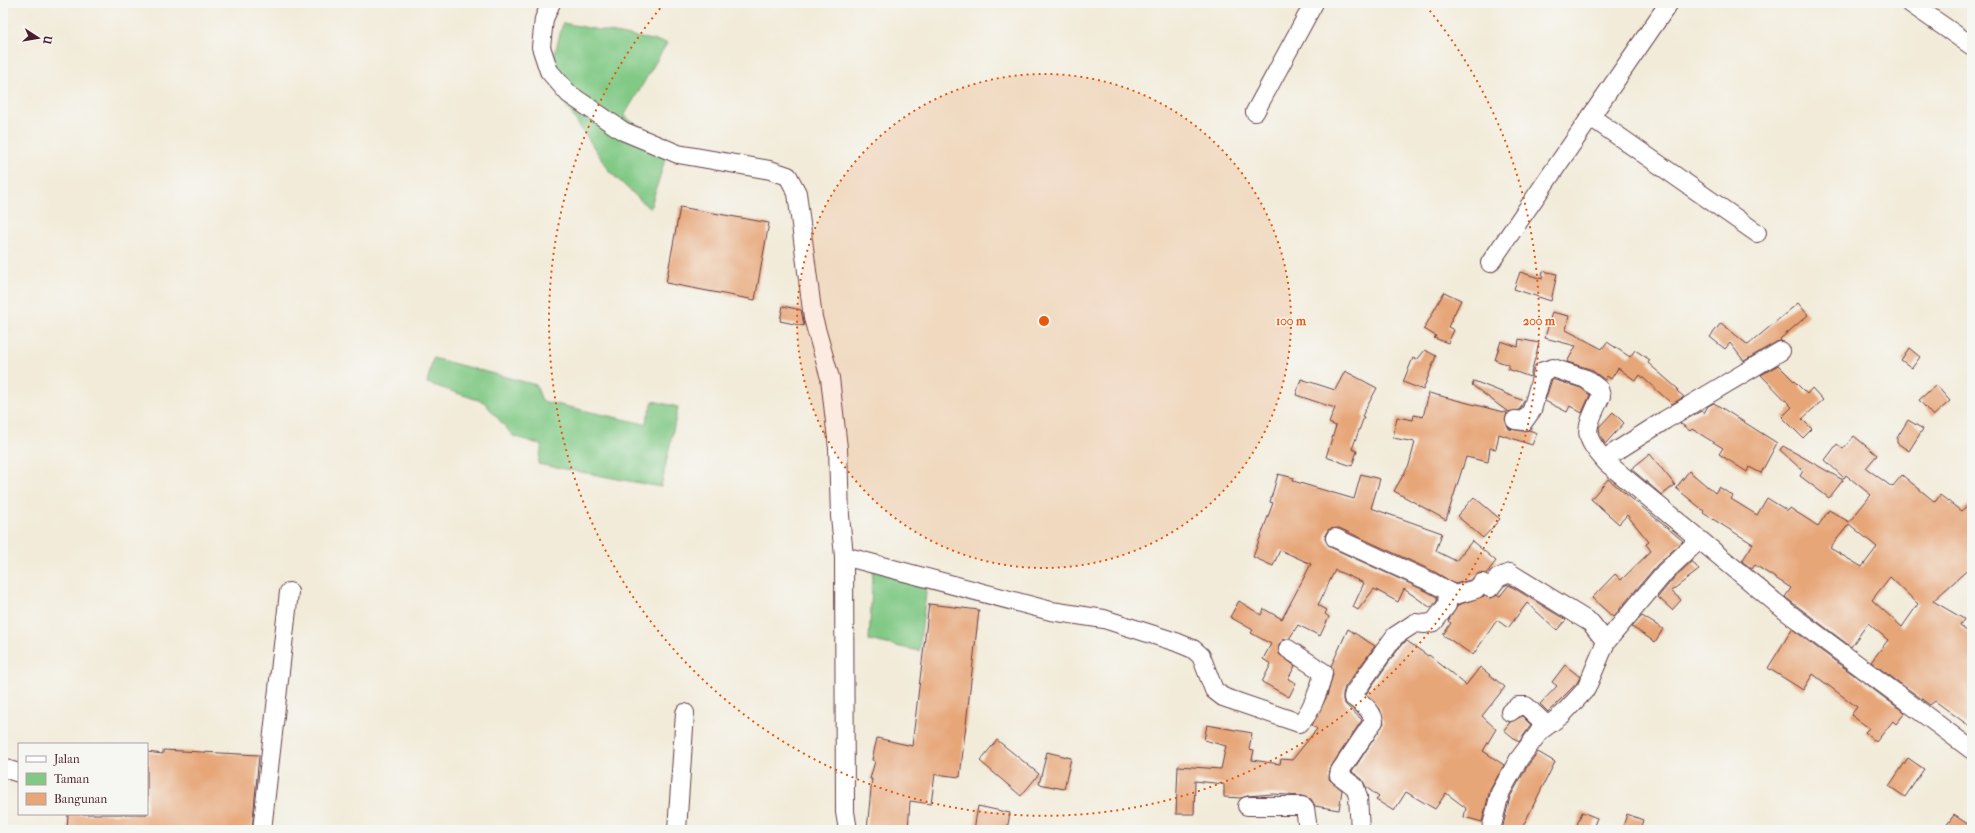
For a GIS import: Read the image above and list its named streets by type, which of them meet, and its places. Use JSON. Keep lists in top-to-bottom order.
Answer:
{
  "legend": ["Jalan", "Taman", "Bangunan"],
  "north": "right",
  "rings": ["100 m", "200 m"]
}
